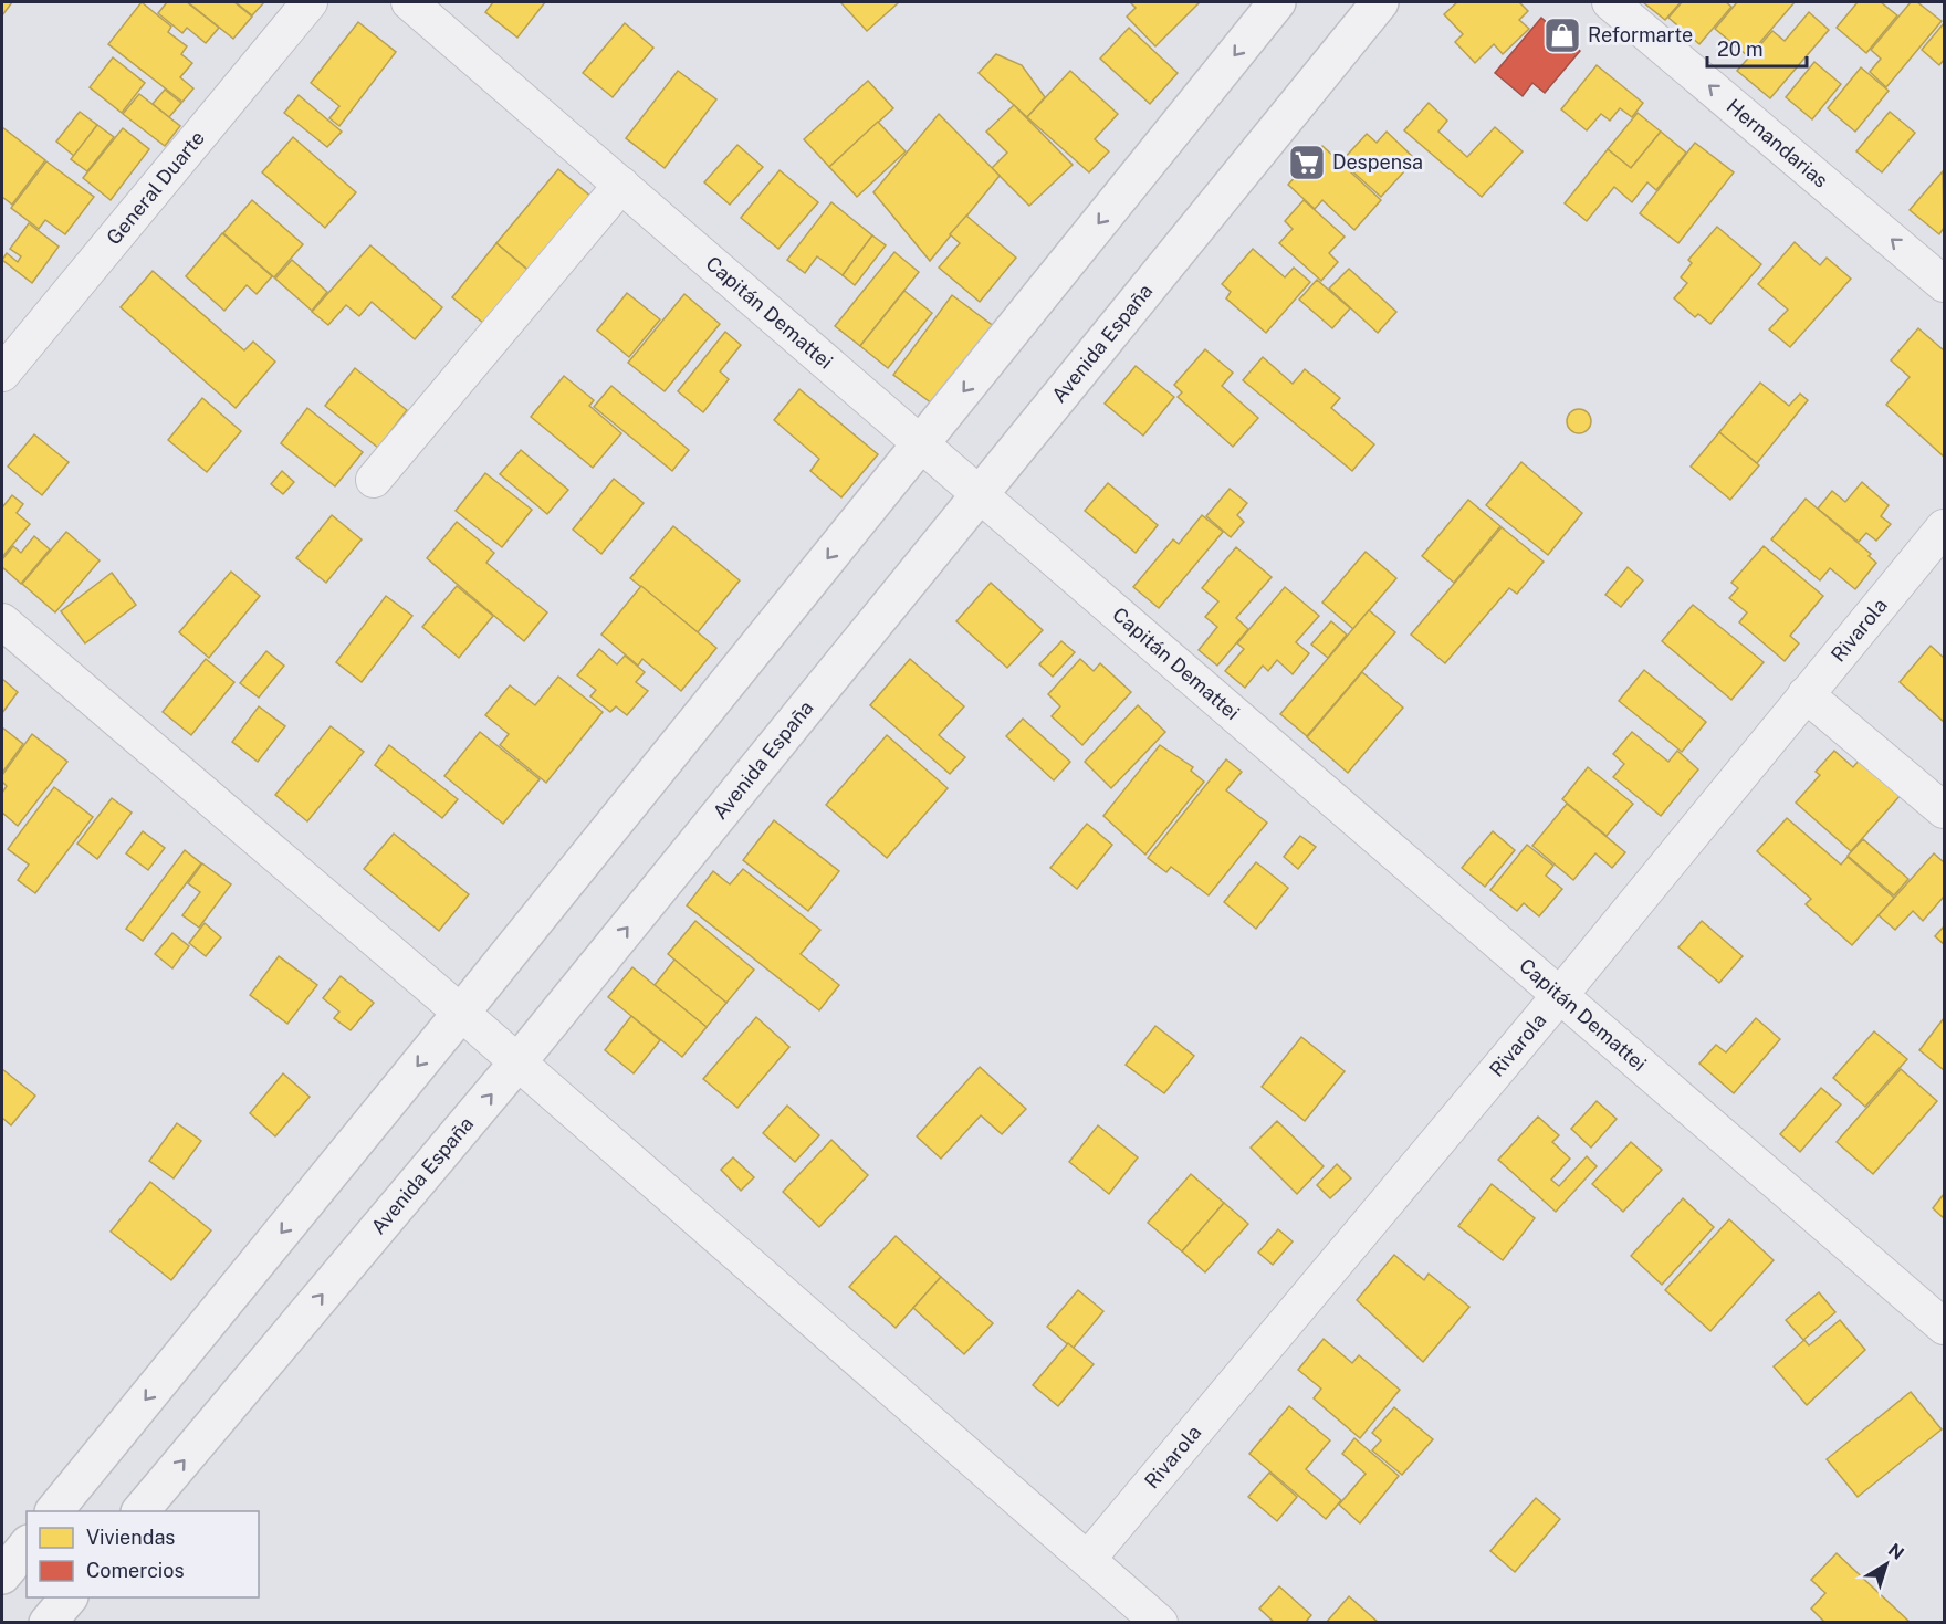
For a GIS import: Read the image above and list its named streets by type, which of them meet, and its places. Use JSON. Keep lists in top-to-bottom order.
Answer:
{
  "streets": {
    "street": [
      "Hernandarias",
      "General Duarte",
      "Capitán Demattei",
      "Avenida España",
      "Rivarola"
    ]
  },
  "crossings": [
    ["Capitán Demattei", "Avenida España"],
    ["Capitán Demattei", "Rivarola"]
  ],
  "one_way": ["Hernandarias"],
  "places": {
    "shop": ["Reformarte"],
    "supermarket": ["Despensa"]
  },
  "legend": ["Viviendas", "Comercios"],
  "scale_bar": "20 m",
  "north": "top right"
}
